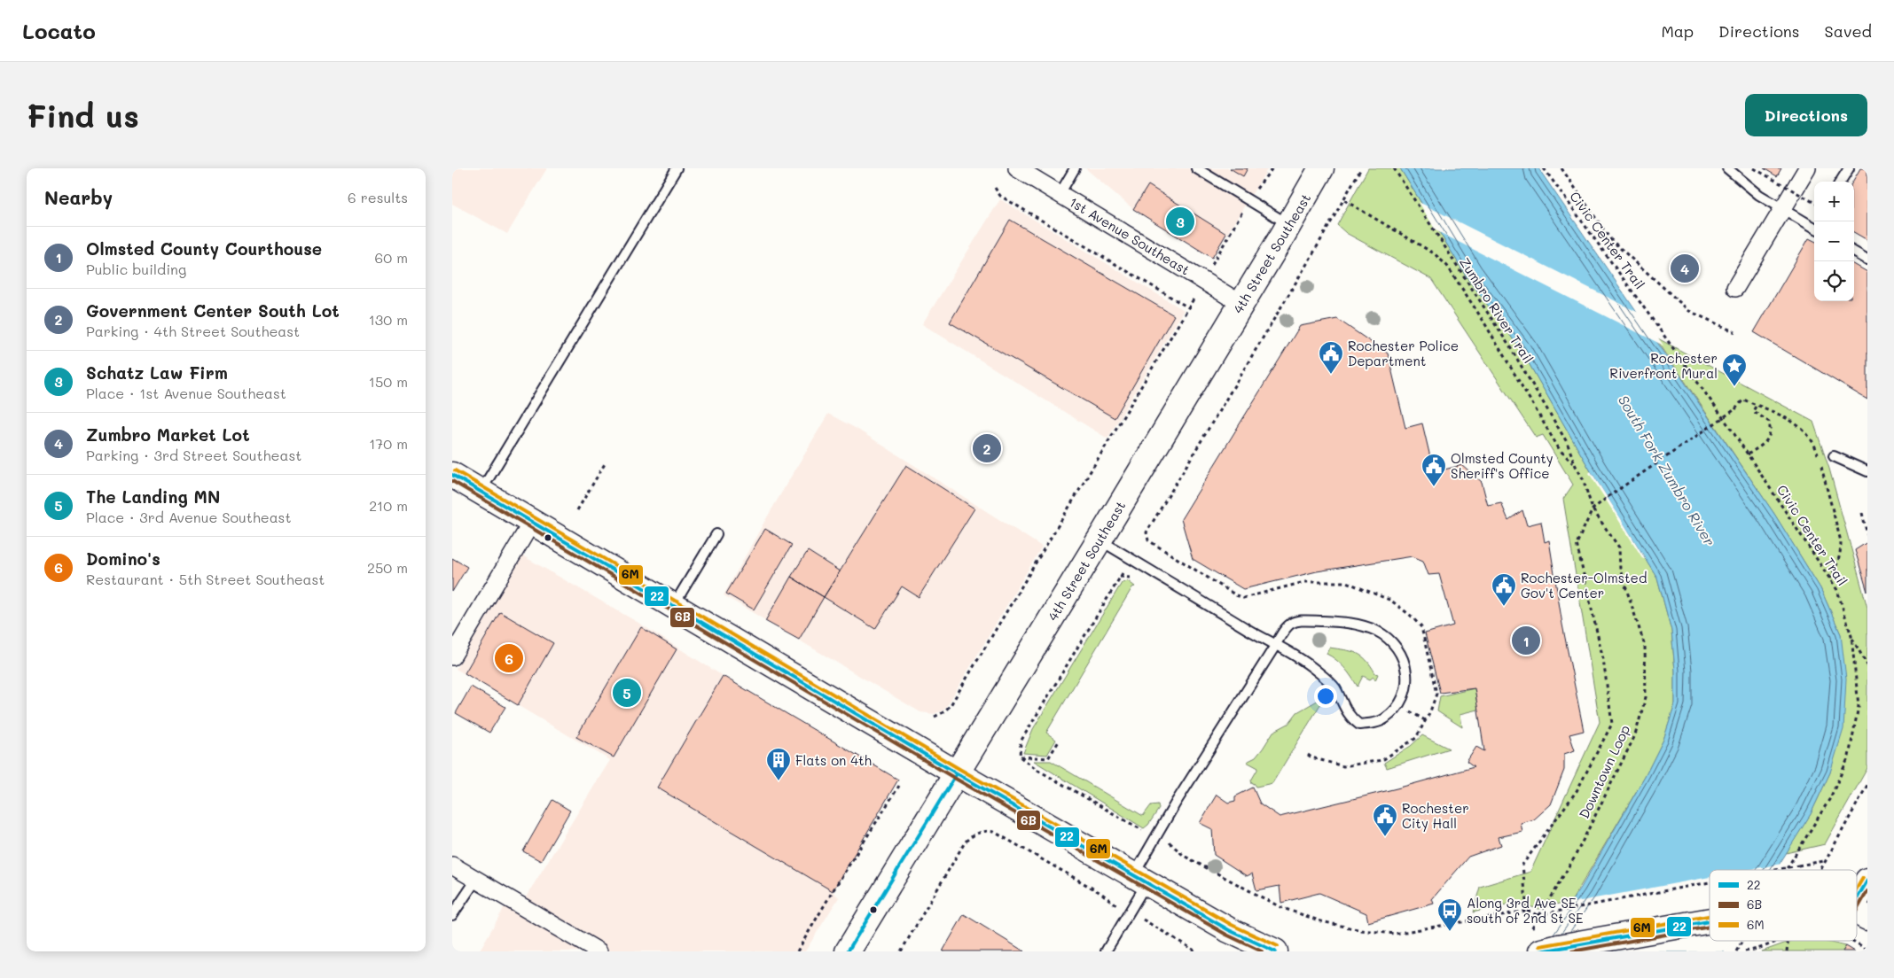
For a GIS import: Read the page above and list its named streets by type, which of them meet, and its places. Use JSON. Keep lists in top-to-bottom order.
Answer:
{
  "streets": {
    "main road": ["4th Street Southeast"],
    "street": ["1st Avenue Southeast"],
    "path": ["Civic Center Trail", "Zumbro River Trail", "Downtown Loop"]
  },
  "crossings": [
    ["1st Avenue Southeast", "4th Street Southeast"],
    ["Zumbro River Trail", "Downtown Loop"]
  ],
  "water": ["South Fork Zumbro River"],
  "places": {
    "public building": [
      "Rochester Police Department",
      "Olmsted County Sheriff's Office",
      "Rochester-Olmsted Gov't Center",
      "Rochester City Hall"
    ],
    "place": ["Rochester Riverfront Mural"],
    "building": ["Flats on 4th"],
    "bus stop": ["Along 3rd Ave SE south of 2nd St SE"]
  },
  "lines": ["transit line 6M", "transit line 22", "transit line 6B"],
  "legend": ["22", "6B", "6M"],
  "page": {
    "header": "Locato",
    "nav": ["Map", "Directions", "Saved"],
    "buttons": "Directions",
    "title": "Find us",
    "heading": ["Nearby", "6 results"],
    "map_buttons": ["+", "−"],
    "pins": [
      "3",
      "4",
      "2",
      "1",
      "6",
      "5"
    ],
    "list": [
      {
        "mark": "1",
        "name": "Olmsted County Courthouse",
        "note": "Public building",
        "value": "60 m"
      },
      {
        "mark": "2",
        "name": "Government Center South Lot",
        "note": "Parking · 4th Street Southeast",
        "value": "130 m"
      },
      {
        "mark": "3",
        "name": "Schatz Law Firm",
        "note": "Place · 1st Avenue Southeast",
        "value": "150 m"
      },
      {
        "mark": "4",
        "name": "Zumbro Market Lot",
        "note": "Parking · 3rd Street Southeast",
        "value": "170 m"
      },
      {
        "mark": "5",
        "name": "The Landing MN",
        "note": "Place · 3rd Avenue Southeast",
        "value": "210 m"
      },
      {
        "mark": "6",
        "name": "Domino's",
        "note": "Restaurant · 5th Street Southeast",
        "value": "250 m"
      }
    ]
  }
}
